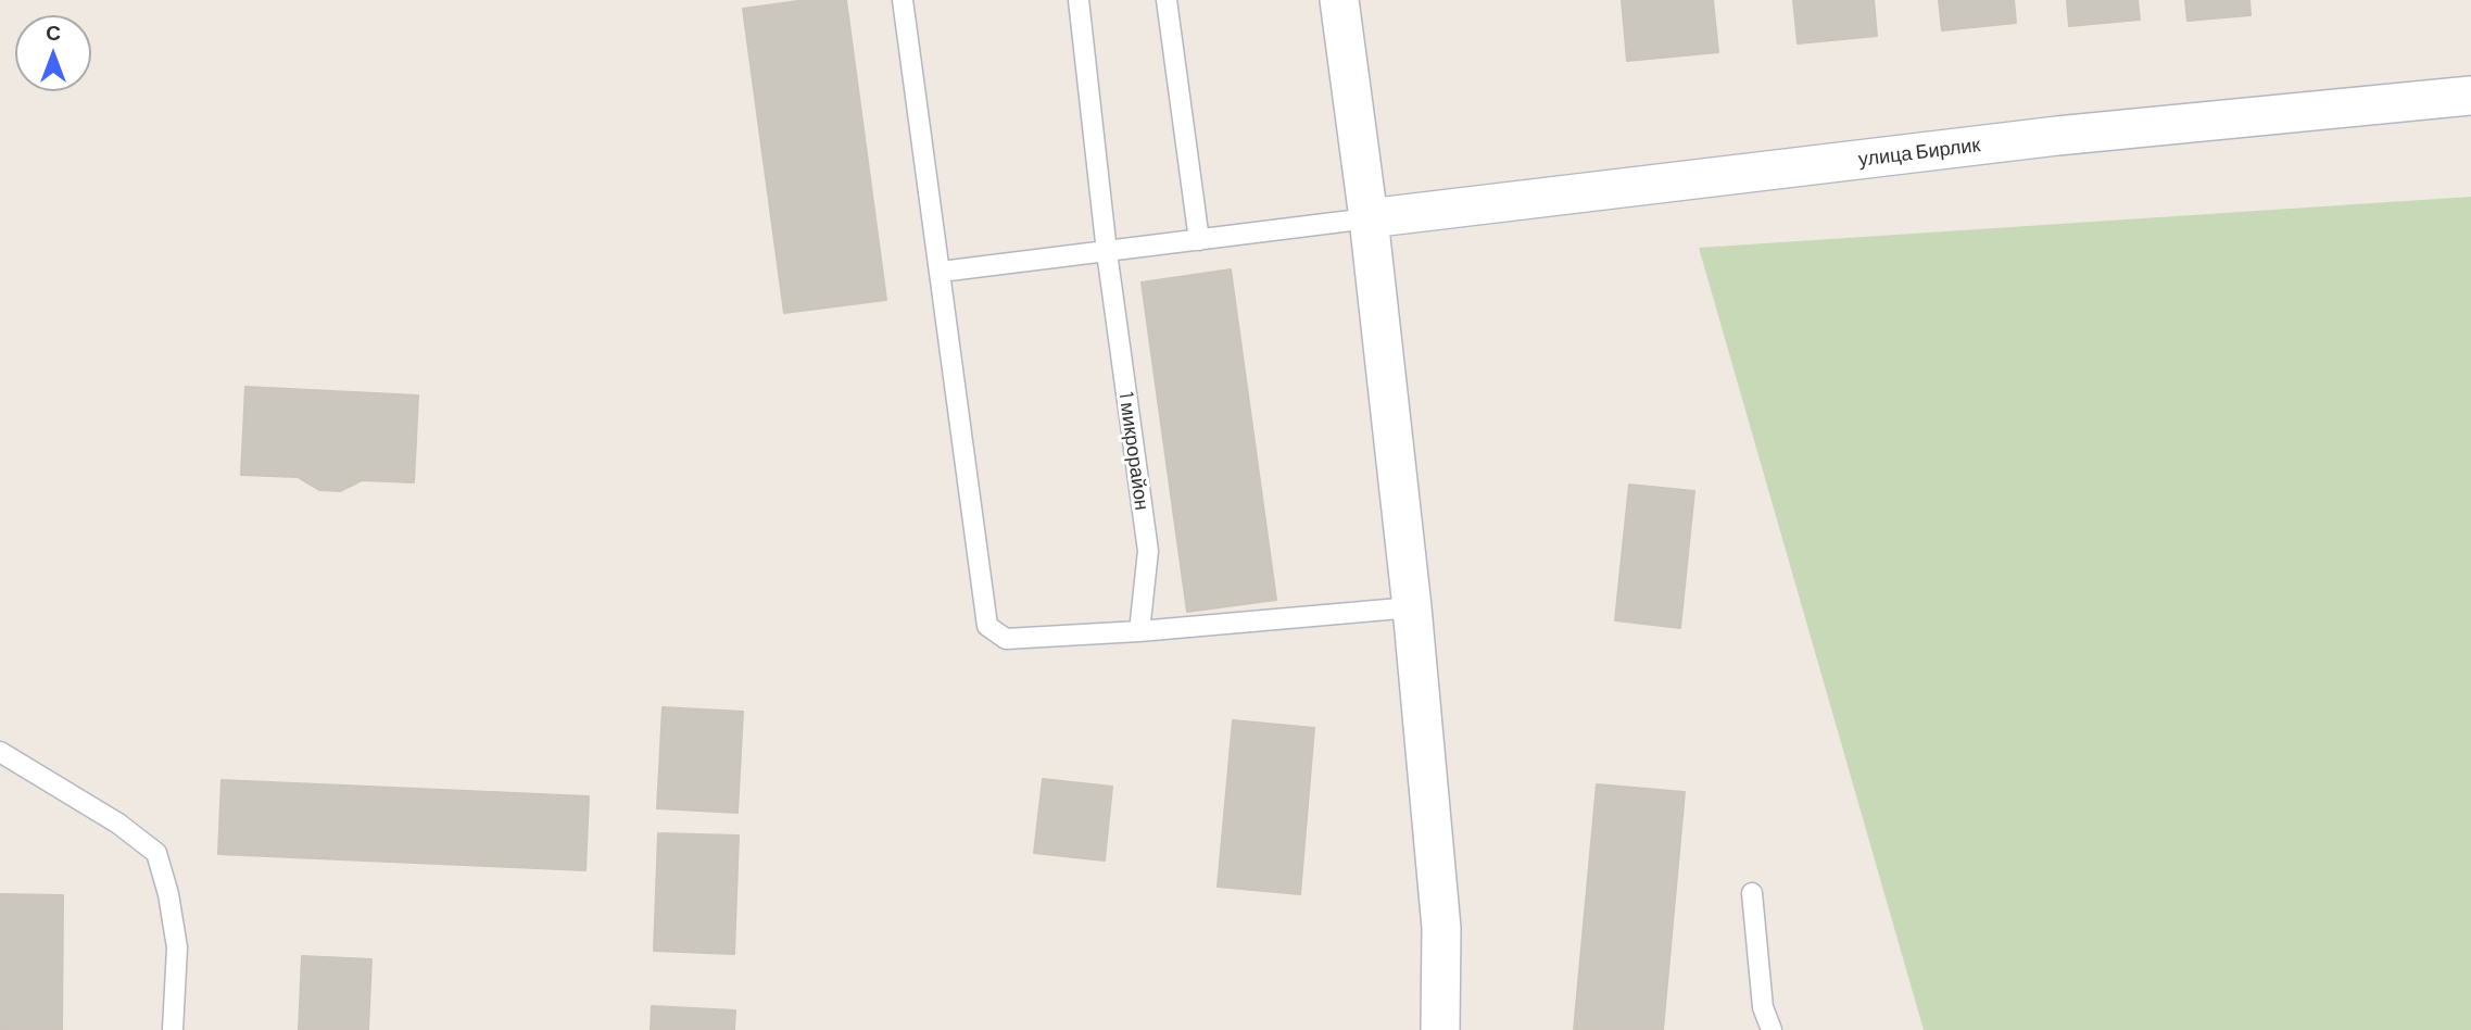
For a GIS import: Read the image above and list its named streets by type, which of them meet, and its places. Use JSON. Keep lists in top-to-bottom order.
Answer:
{
  "streets": {
    "street": ["улица Бирлик"],
    "lane": ["1 микрорайон"]
  },
  "north": "top"
}
